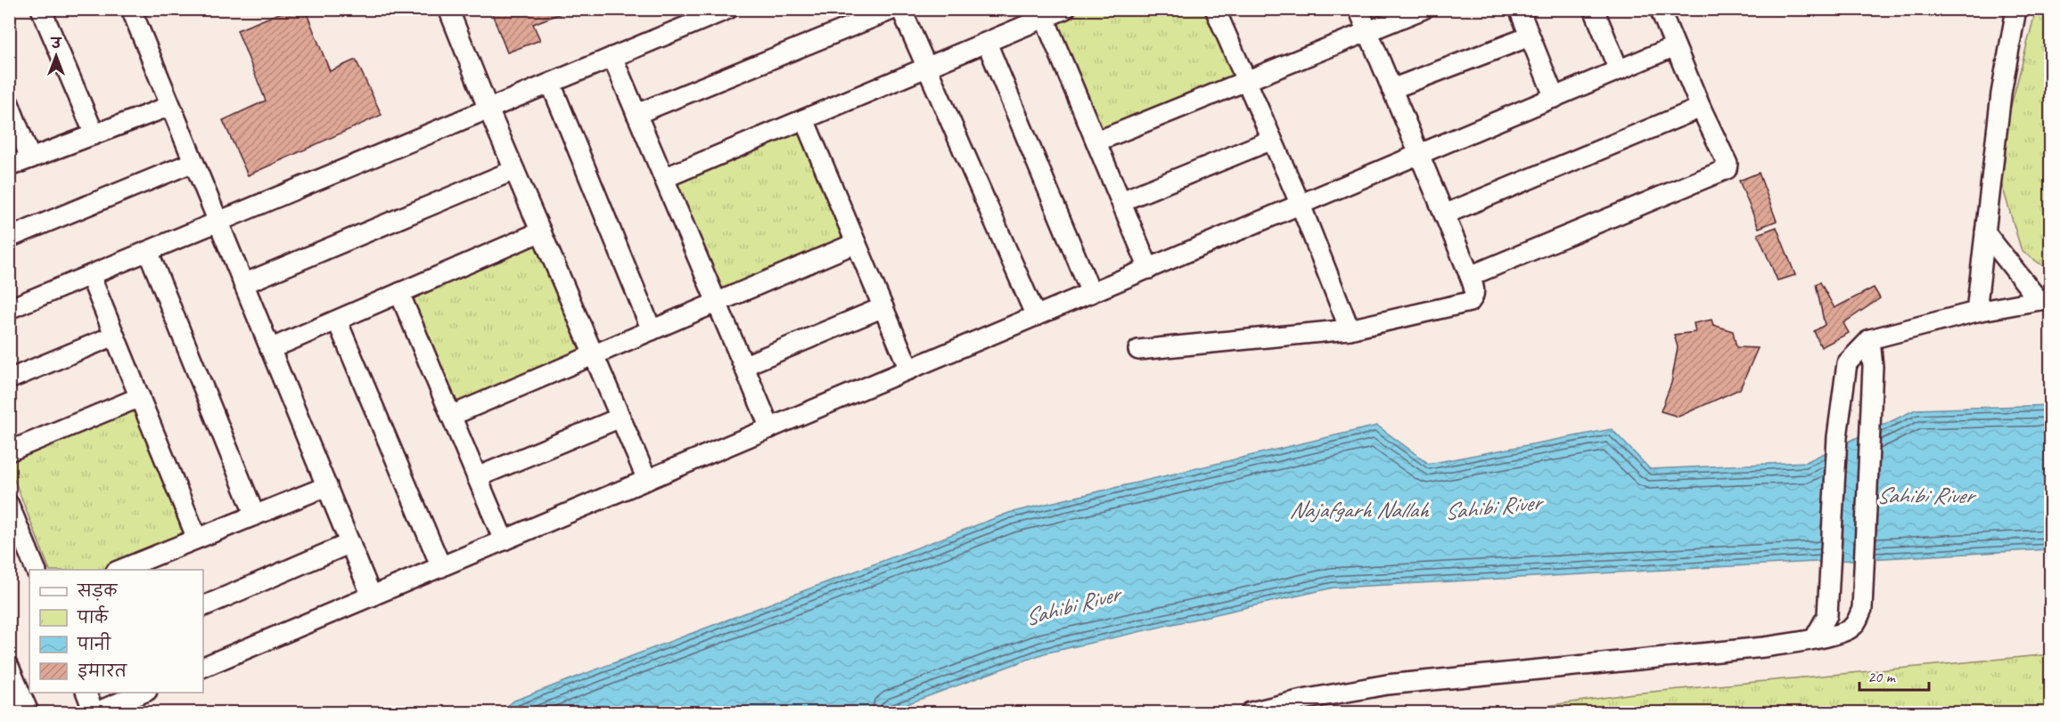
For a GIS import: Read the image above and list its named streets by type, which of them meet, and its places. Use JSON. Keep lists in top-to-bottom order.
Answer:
{
  "water": ["Sahibi River", "Najafgarh Nallah"],
  "legend": [
    "सड़क",
    "पार्क",
    "पानी",
    "इमारत"
  ],
  "scale_bar": "20 m",
  "north": "top"
}
